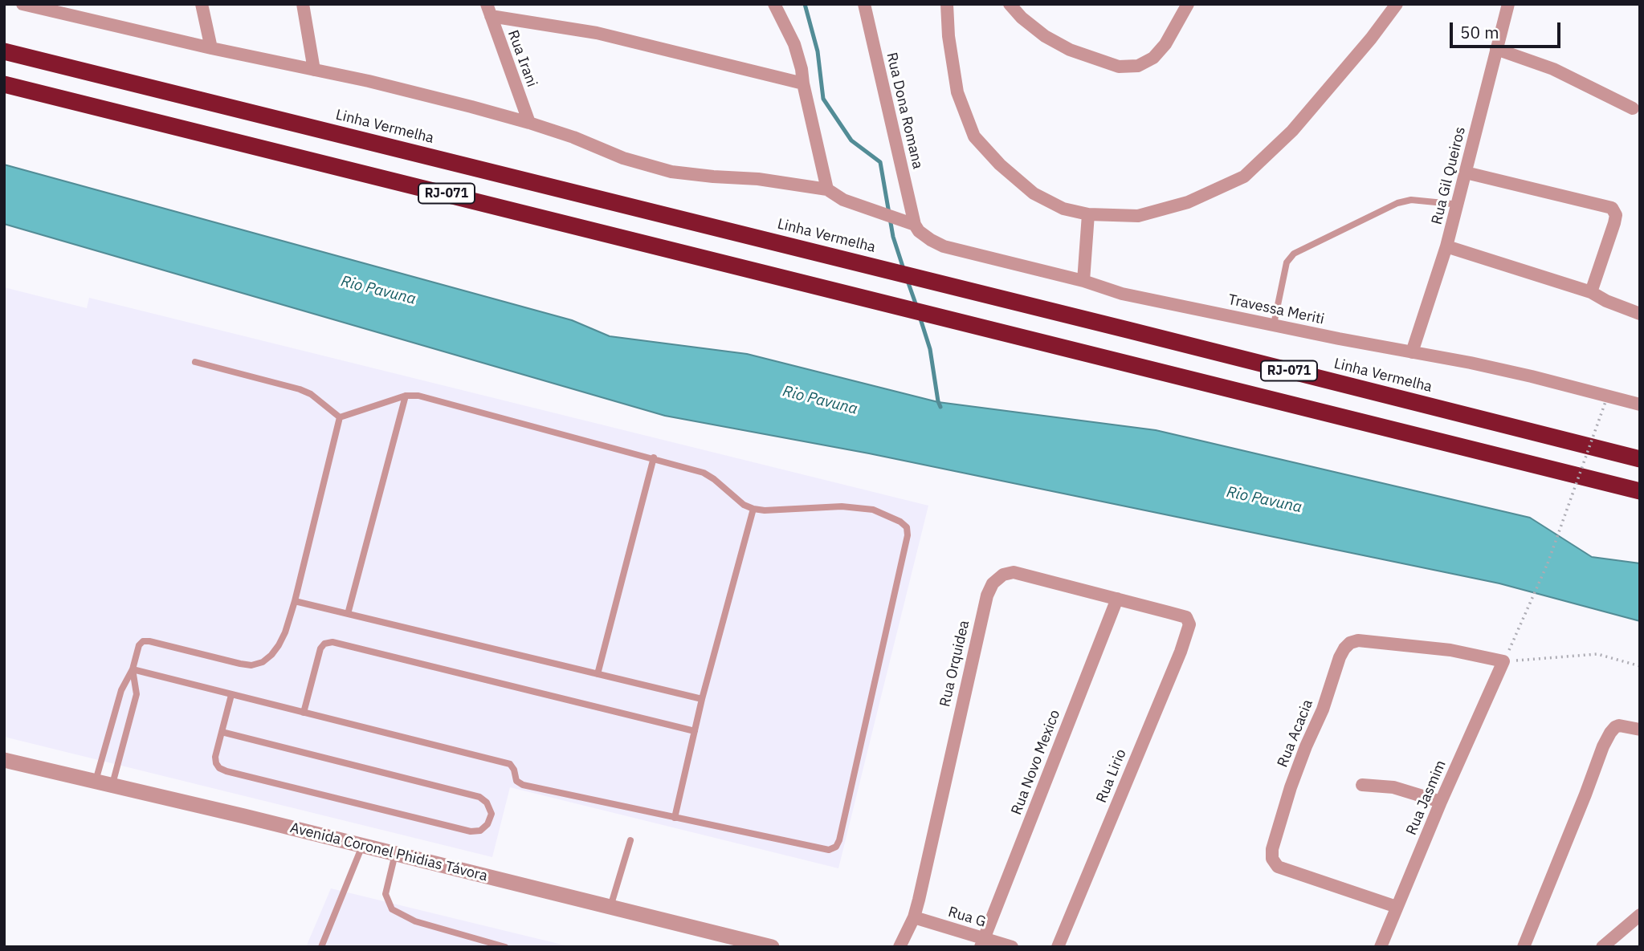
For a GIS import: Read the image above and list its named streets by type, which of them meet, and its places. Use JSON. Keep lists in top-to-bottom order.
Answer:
{
  "streets": {
    "highway": ["Linha Vermelha", "RJ-071"],
    "street": [
      "Rua Irani",
      "Rua Dona Romana",
      "Rua Gil Queiros",
      "Travessa Meriti",
      "Rua Orquidea",
      "Rua Acacia",
      "Rua Novo Mexico",
      "Rua Lirio",
      "Rua Jasmim",
      "Avenida Coronel Phidias Távora",
      "Rua G"
    ]
  },
  "crossings": [
    ["Rua Dona Romana", "Travessa Meriti"],
    ["Rua Gil Queiros", "Travessa Meriti"],
    ["Rua Orquidea", "Rua Novo Mexico"],
    ["Rua Orquidea", "Rua Lirio"],
    ["Rua Orquidea", "Rua G"],
    ["Rua Acacia", "Rua Jasmim"],
    ["Rua Novo Mexico", "Rua G"]
  ],
  "water": ["Rio Pavuna"],
  "scale_bar": "50 m"
}
